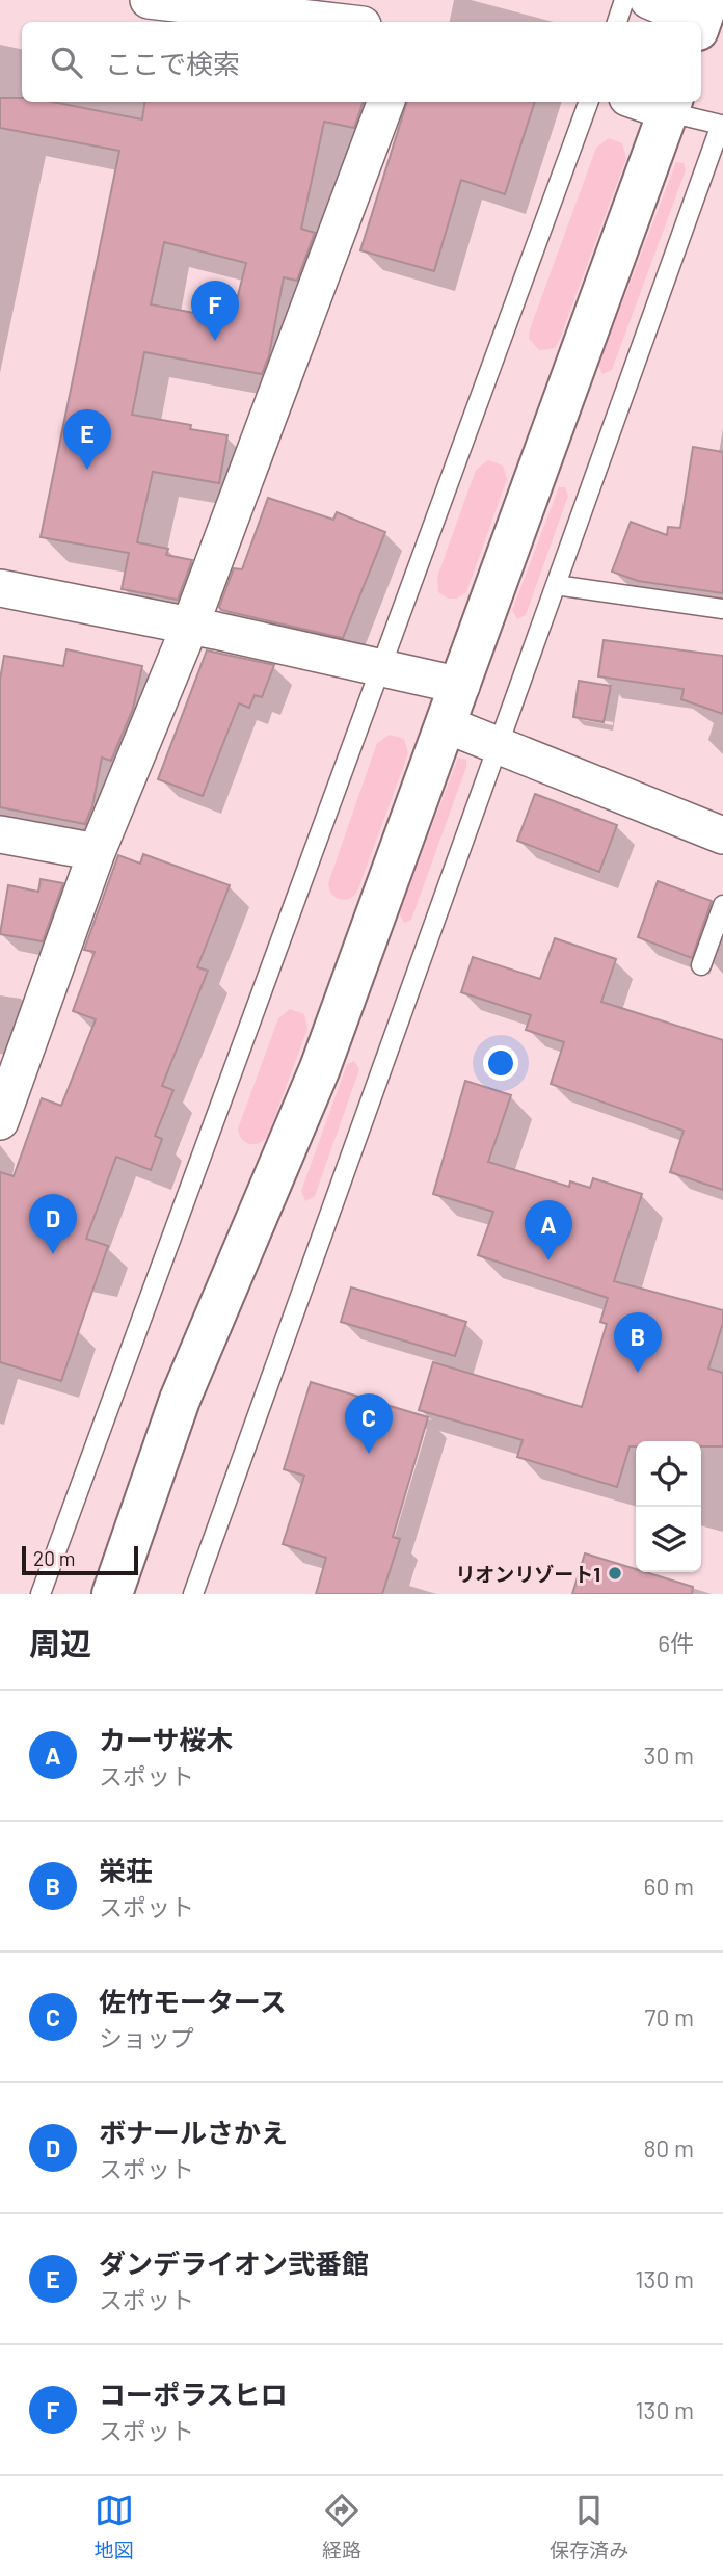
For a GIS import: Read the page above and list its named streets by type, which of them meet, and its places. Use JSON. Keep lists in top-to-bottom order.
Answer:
{
  "places": ["リオンリゾート1"],
  "scale_bar": "20 m",
  "page": {
    "search": "ここで検索",
    "pins": [
      "F",
      "E",
      "D",
      "A",
      "B",
      "C"
    ],
    "scale": "20 m",
    "heading": ["周辺", "6件"],
    "list": [
      {
        "mark": "A",
        "name": "カーサ桜木",
        "note": "スポット",
        "value": "30 m"
      },
      {
        "mark": "B",
        "name": "栄荘",
        "note": "スポット",
        "value": "60 m"
      },
      {
        "mark": "C",
        "name": "佐竹モータース",
        "note": "ショップ",
        "value": "70 m"
      },
      {
        "mark": "D",
        "name": "ボナールさかえ",
        "note": "スポット",
        "value": "80 m"
      },
      {
        "mark": "E",
        "name": "ダンデライオン弐番館",
        "note": "スポット",
        "value": "130 m"
      },
      {
        "mark": "F",
        "name": "コーポラスヒロ",
        "note": "スポット",
        "value": "130 m"
      }
    ],
    "nav": ["地図", "経路", "保存済み"]
  }
}
